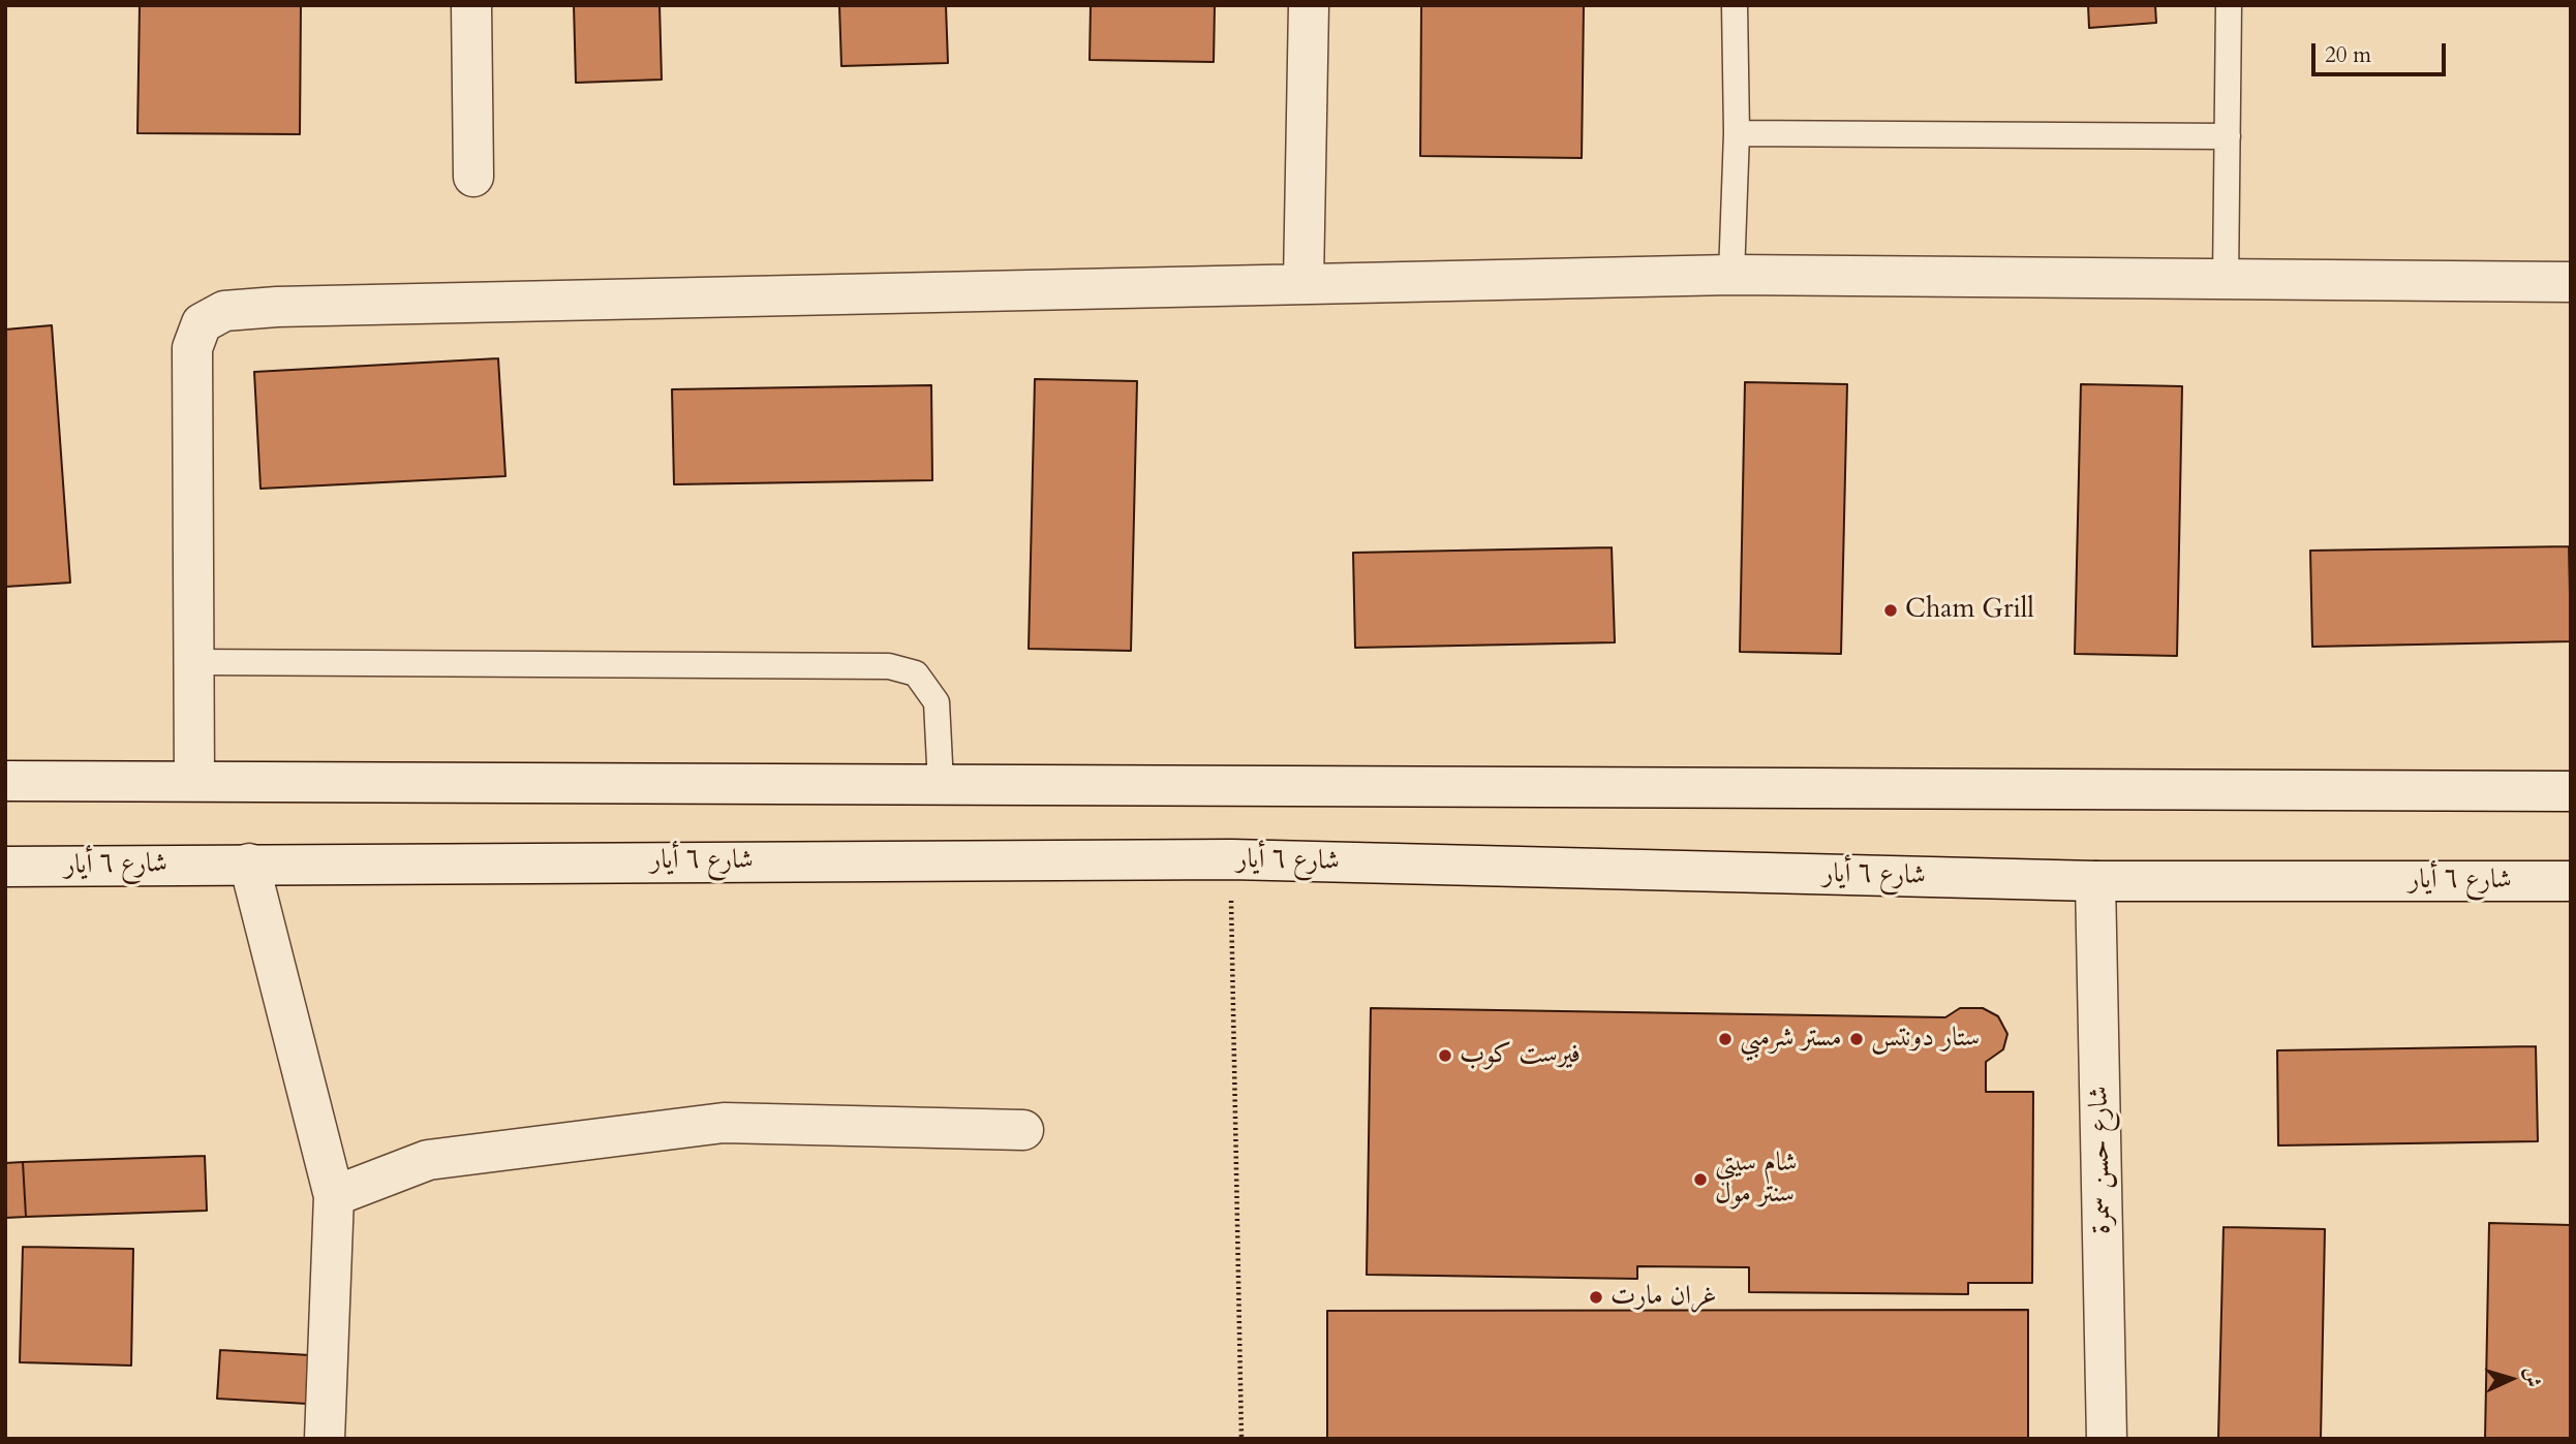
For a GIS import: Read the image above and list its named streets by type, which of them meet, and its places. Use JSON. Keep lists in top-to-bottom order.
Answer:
{
  "streets": {
    "street": ["شارع ٦ أيار", "شارع حسن سمرة"]
  },
  "crossings": [
    ["شارع ٦ أيار", "شارع حسن سمرة"]
  ],
  "places": [
    "Cham Grill",
    "مستر شرمبي",
    "ستار دونتس",
    "فيرست كوب",
    "شام سيتي سنتر مول",
    "غران مارت"
  ],
  "scale_bar": "20 m",
  "north": "right"
}
